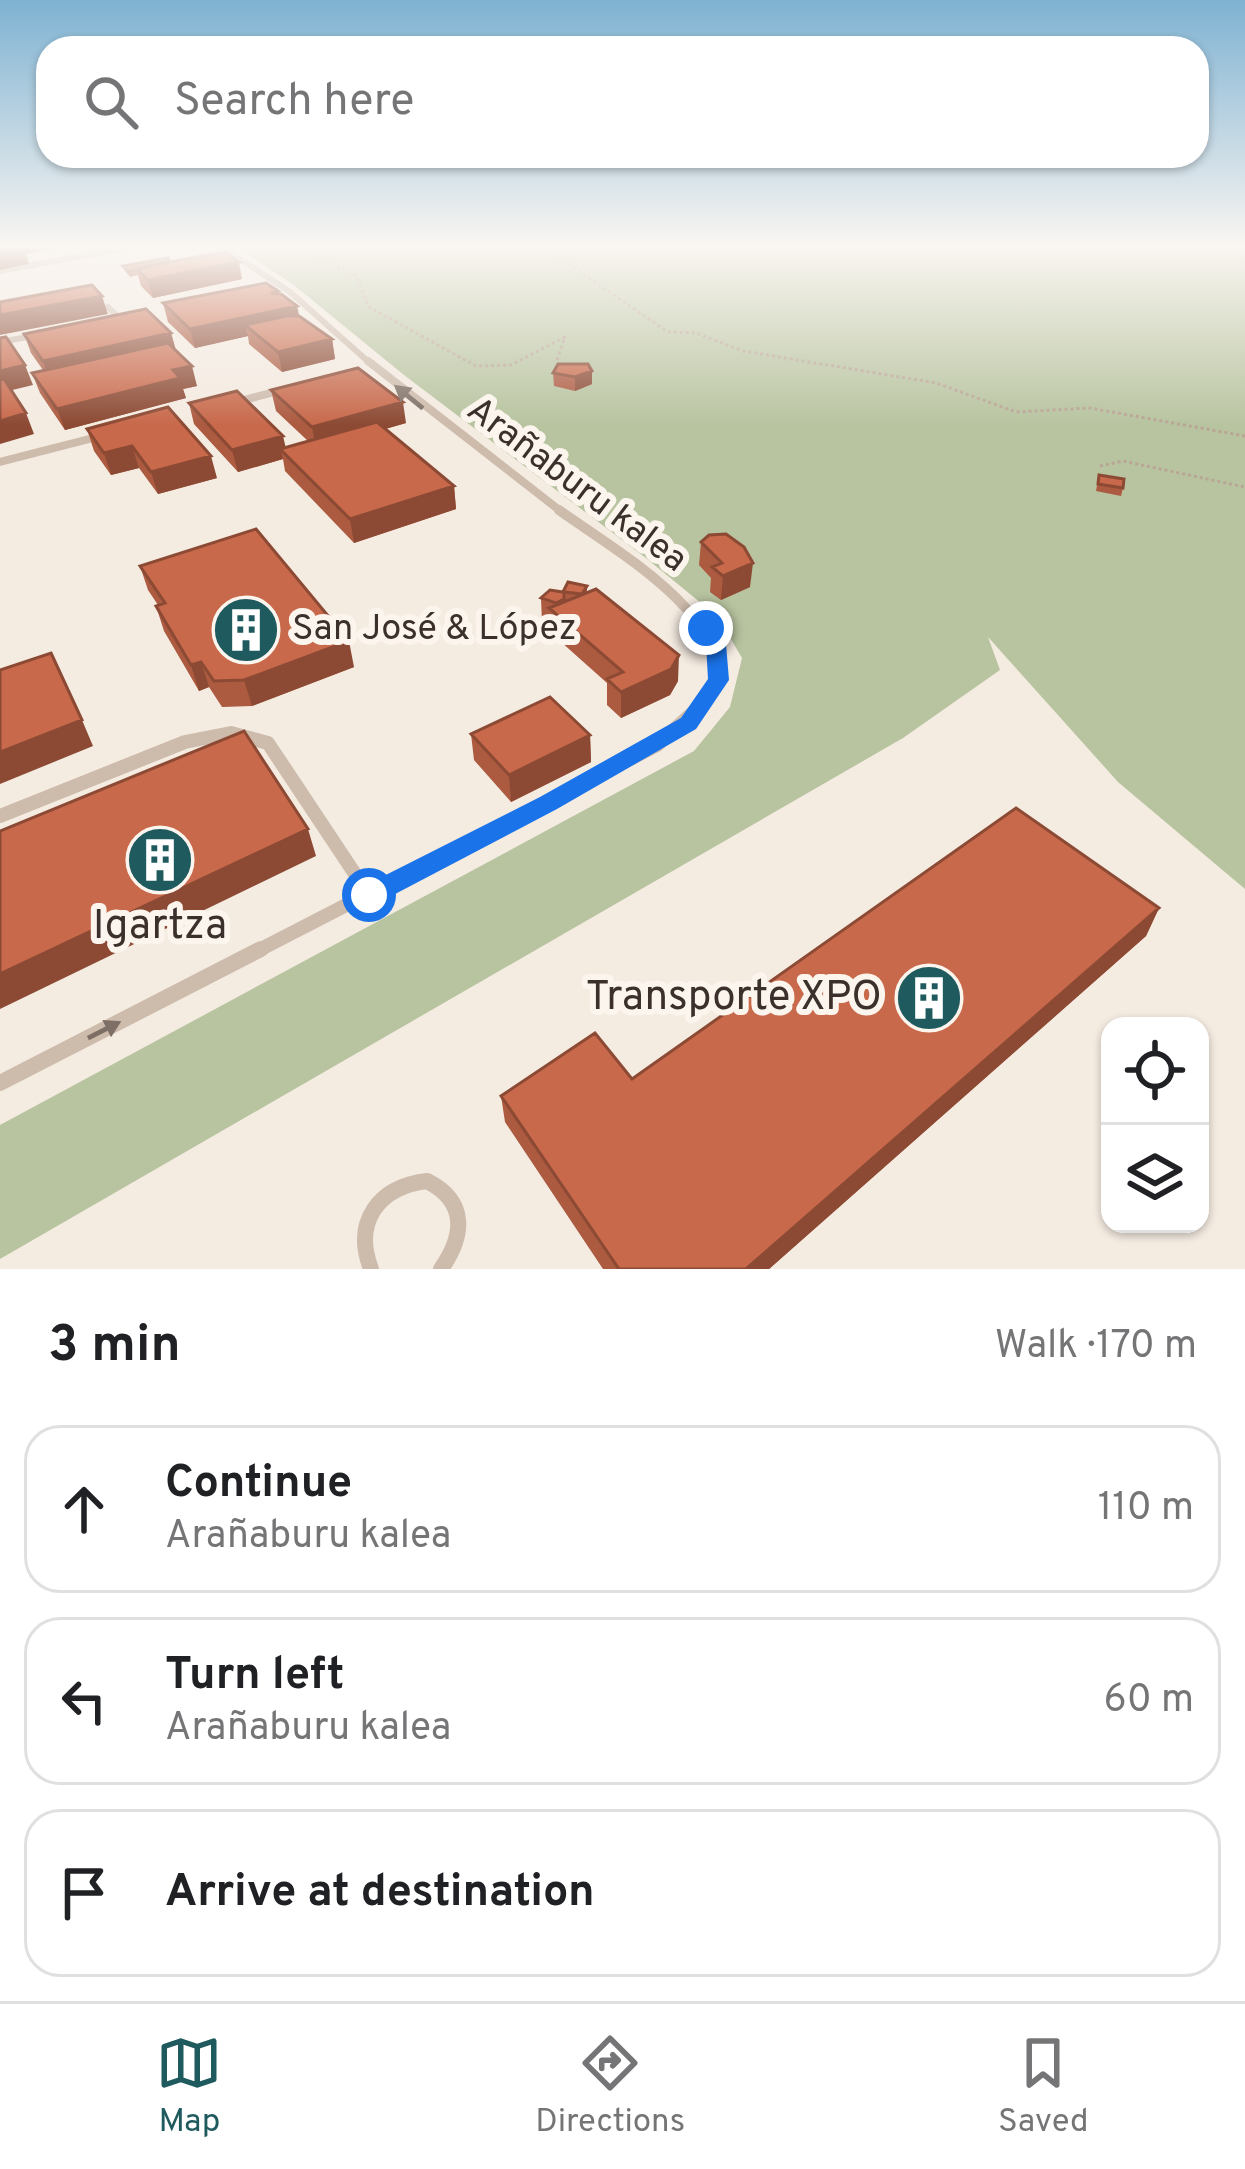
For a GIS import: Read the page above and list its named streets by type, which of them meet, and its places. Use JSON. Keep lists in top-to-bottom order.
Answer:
{
  "streets": {
    "lane": ["Arañaburu kalea"]
  },
  "places": {
    "building": ["San José & López", "Igartza", "Transporte XPO"]
  },
  "page": {
    "search": "Search here",
    "heading": ["3 min", "Walk · 170 m"],
    "list": [
      ["Continue", "Arañaburu kalea", "110 m"],
      ["Turn left", "Arañaburu kalea", "60 m"],
      "Arrive at destination"
    ],
    "nav": ["Map", "Directions", "Saved"]
  }
}
